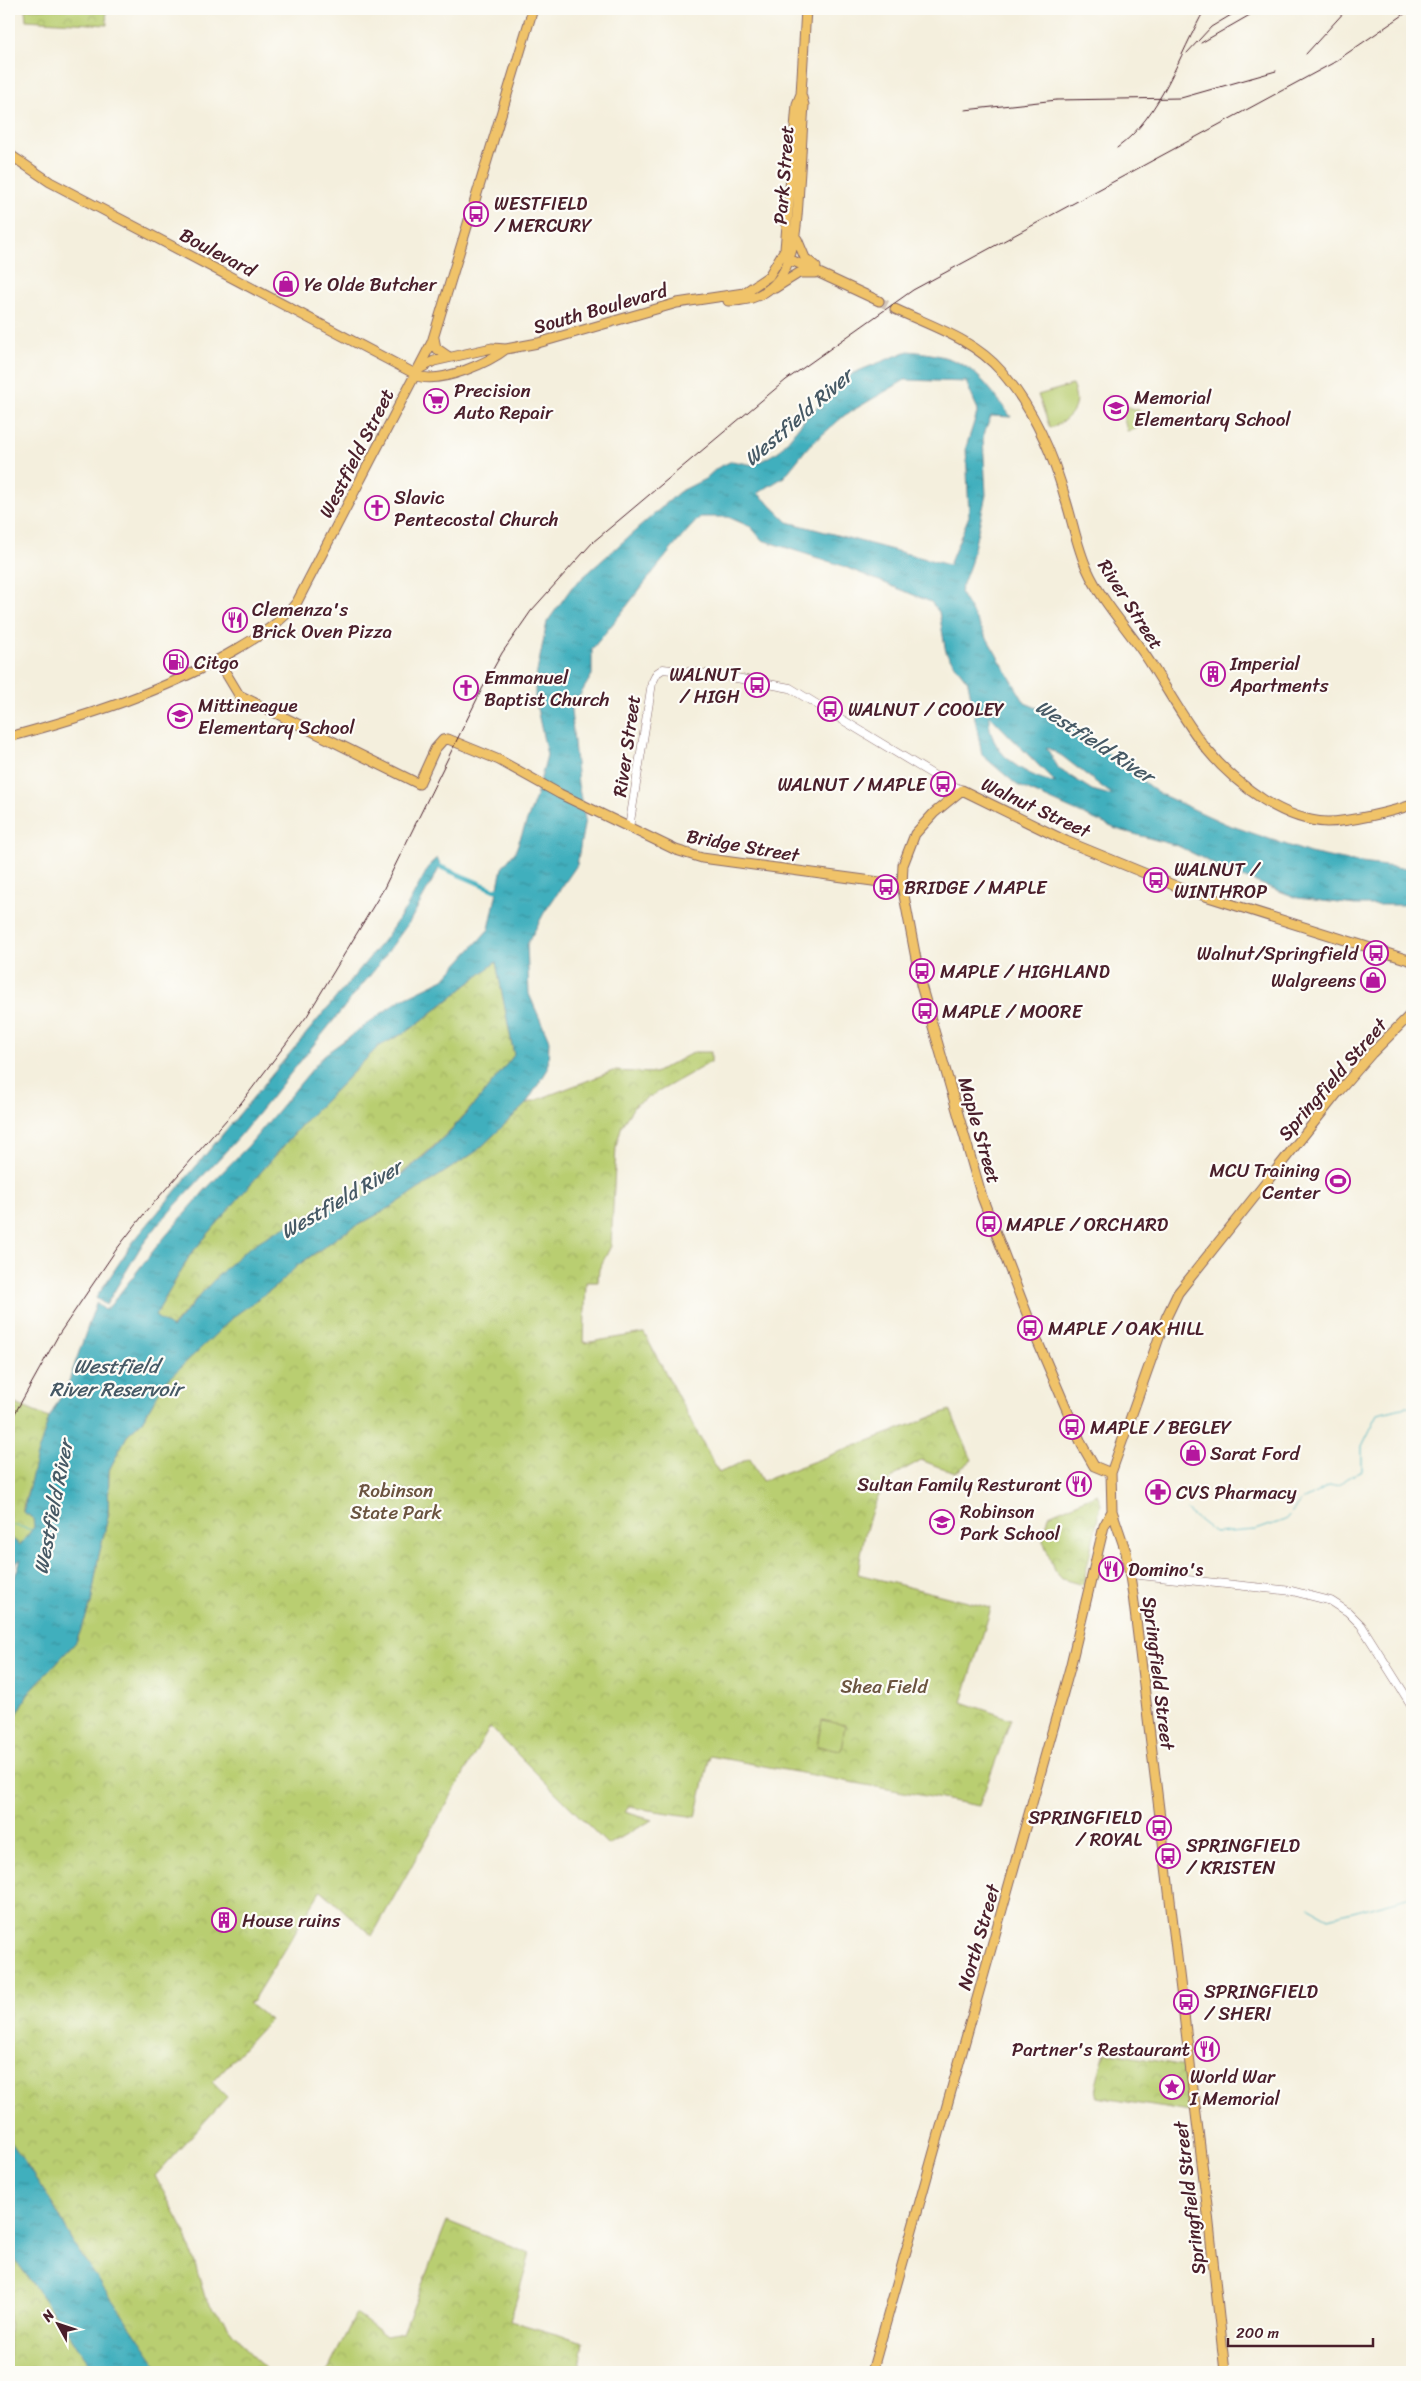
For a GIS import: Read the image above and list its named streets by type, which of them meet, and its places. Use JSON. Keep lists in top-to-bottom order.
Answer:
{
  "streets": {
    "main road": [
      "Park Street",
      "Boulevard",
      "South Boulevard",
      "Westfield Street",
      "River Street",
      "Walnut Street",
      "Bridge Street",
      "Springfield Street",
      "Maple Street",
      "North Street"
    ]
  },
  "crossings": [
    ["Park Street", "South Boulevard"],
    ["Boulevard", "South Boulevard"],
    ["Boulevard", "Westfield Street"],
    ["South Boulevard", "Westfield Street"],
    ["Westfield Street", "Bridge Street"],
    ["River Street", "Walnut Street"],
    ["River Street", "Bridge Street"],
    ["Walnut Street", "Maple Street"],
    ["Bridge Street", "Maple Street"],
    ["Springfield Street", "Maple Street"],
    ["Springfield Street", "North Street"]
  ],
  "water": ["Westfield River", "Westfield River Reservoir"],
  "parks": ["Robinson State Park", "Shea Field"],
  "places": {
    "bus stop": [
      "WESTFIELD / MERCURY",
      "WALNUT / HIGH",
      "WALNUT / COOLEY",
      "WALNUT / MAPLE",
      "WALNUT / WINTHROP",
      "BRIDGE / MAPLE",
      "Walnut/Springfield",
      "MAPLE / HIGHLAND",
      "MAPLE / MOORE",
      "MAPLE / ORCHARD",
      "MAPLE / OAK HILL",
      "MAPLE / BEGLEY",
      "SPRINGFIELD / ROYAL",
      "SPRINGFIELD / KRISTEN",
      "SPRINGFIELD / SHERI"
    ],
    "shop": ["Ye Olde Butcher", "Walgreens", "Sarat Ford"],
    "supermarket": ["Precision Auto Repair"],
    "school or university": ["Memorial Elementary School", "Mittineague Elementary School", "Robinson Park School"],
    "church": ["Slavic Pentecostal Church", "Emmanuel Baptist Church"],
    "restaurant": [
      "Clemenza's Brick Oven Pizza",
      "Sultan Family Resturant",
      "Domino's",
      "Partner's Restaurant"
    ],
    "fuel station": ["Citgo"],
    "building": ["Imperial Apartments", "House ruins"],
    "sports": ["MCU Training Center"],
    "pharmacy": ["CVS Pharmacy"],
    "place": ["World War I Memorial"]
  },
  "scale_bar": "200 m",
  "north": "top left"
}
